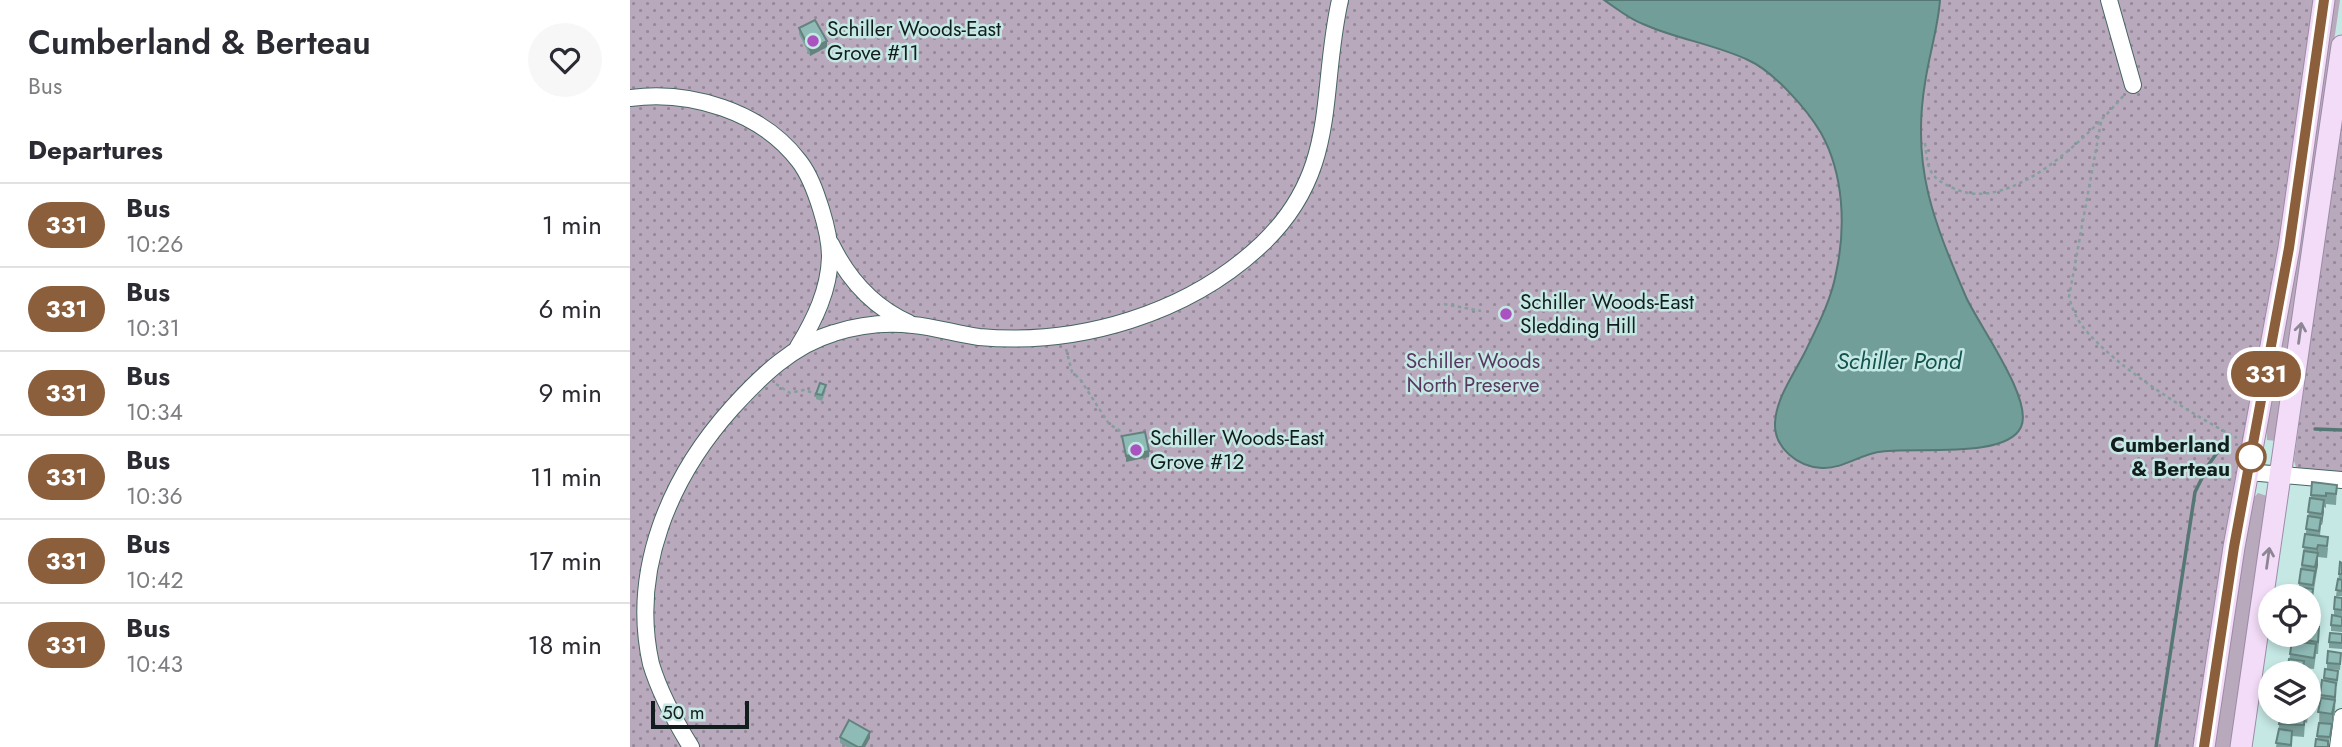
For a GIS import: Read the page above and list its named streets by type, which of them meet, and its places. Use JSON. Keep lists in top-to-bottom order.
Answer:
{
  "water": ["Schiller Pond"],
  "parks": ["Schiller Woods North Preserve"],
  "places": [
    "Schiller Woods-East Grove #11",
    "Schiller Woods-East Sledding Hill",
    "Schiller Woods-East Grove #12",
    "Cumberland & Berteau"
  ],
  "lines": ["bus line 331"],
  "scale_bar": "50 m",
  "page": {
    "heading": [
      ["Cumberland & Berteau", "Bus"],
      "Departures"
    ],
    "on_map": "331",
    "list": [
      {
        "mark": "331",
        "name": "Bus",
        "note": "10:26",
        "value": "1 min"
      },
      {
        "mark": "331",
        "name": "Bus",
        "note": "10:31",
        "value": "6 min"
      },
      {
        "mark": "331",
        "name": "Bus",
        "note": "10:34",
        "value": "9 min"
      },
      {
        "mark": "331",
        "name": "Bus",
        "note": "10:36",
        "value": "11 min"
      },
      {
        "mark": "331",
        "name": "Bus",
        "note": "10:42",
        "value": "17 min"
      },
      {
        "mark": "331",
        "name": "Bus",
        "note": "10:43",
        "value": "18 min"
      }
    ],
    "scale": "50 m"
  }
}
